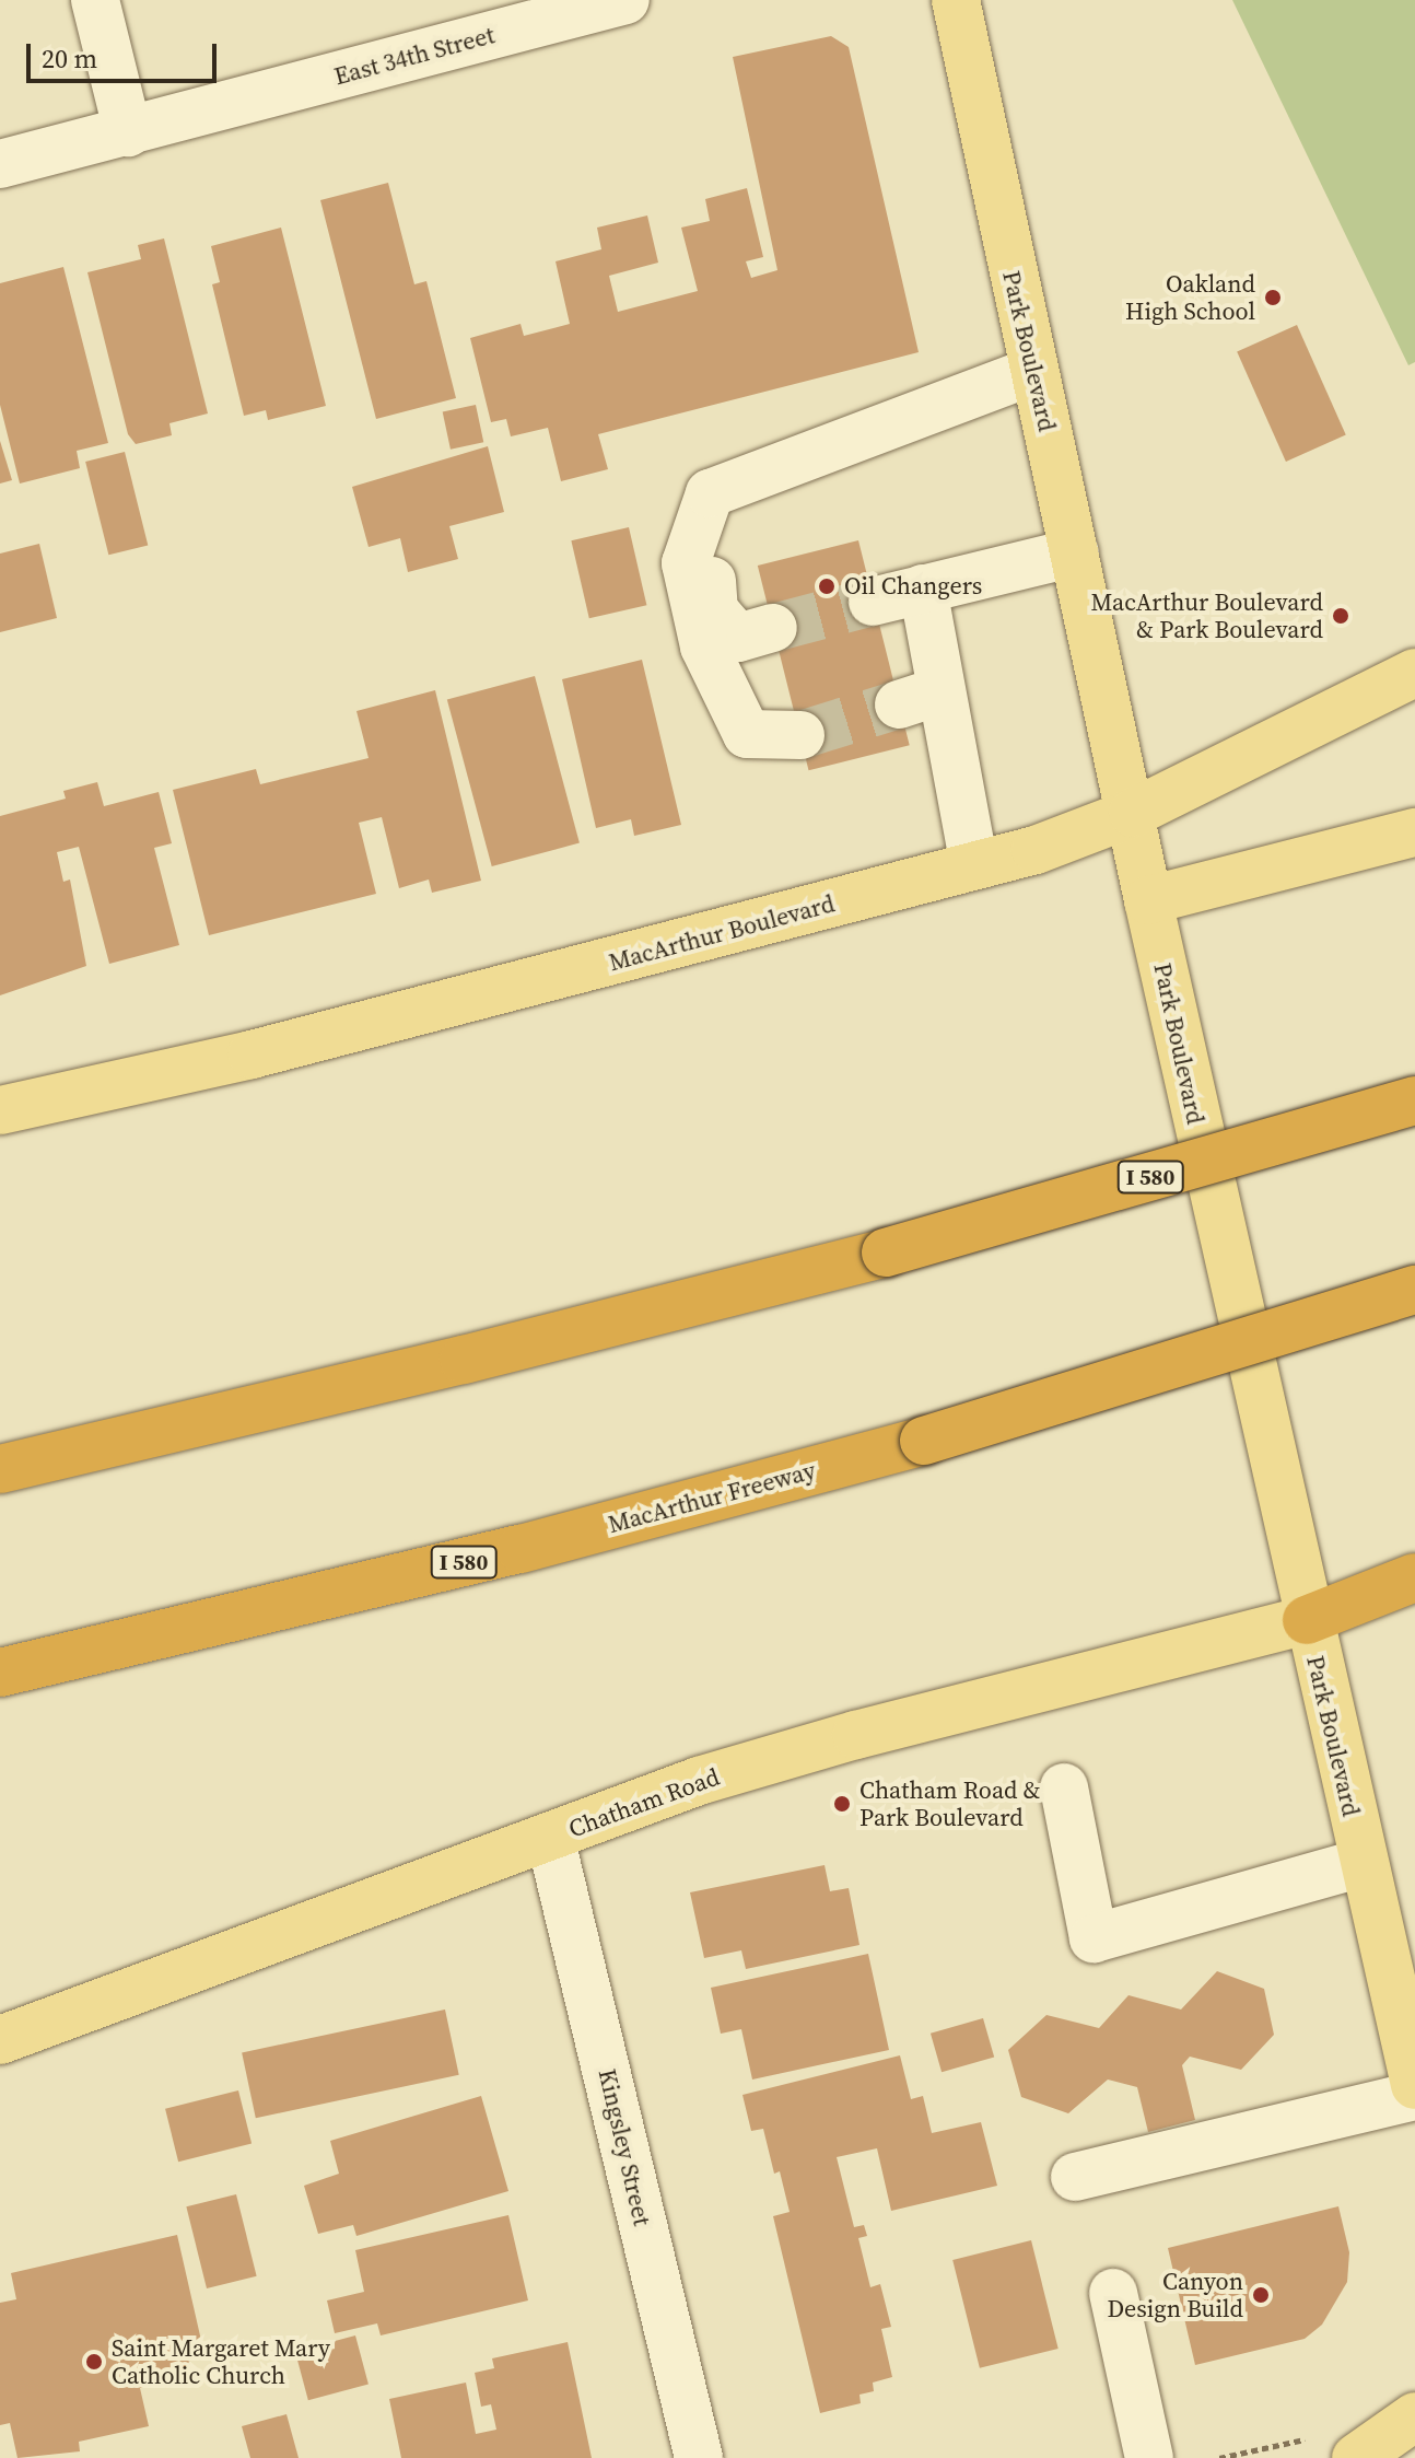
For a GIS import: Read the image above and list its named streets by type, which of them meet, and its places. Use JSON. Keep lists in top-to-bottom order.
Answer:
{
  "streets": {
    "highway": ["I 580", "MacArthur Freeway"],
    "main road": ["Park Boulevard", "MacArthur Boulevard", "Chatham Road"],
    "street": ["East 34th Street", "Kingsley Street"]
  },
  "crossings": [
    ["Park Boulevard", "MacArthur Boulevard"],
    ["Park Boulevard", "Chatham Road"],
    ["Chatham Road", "Kingsley Street"]
  ],
  "places": [
    "Oakland High School",
    "Oil Changers",
    "MacArthur Boulevard & Park Boulevard",
    "Chatham Road & Park Boulevard",
    "Canyon Design Build",
    "Saint Margaret Mary Catholic Church"
  ],
  "scale_bar": "20 m"
}
